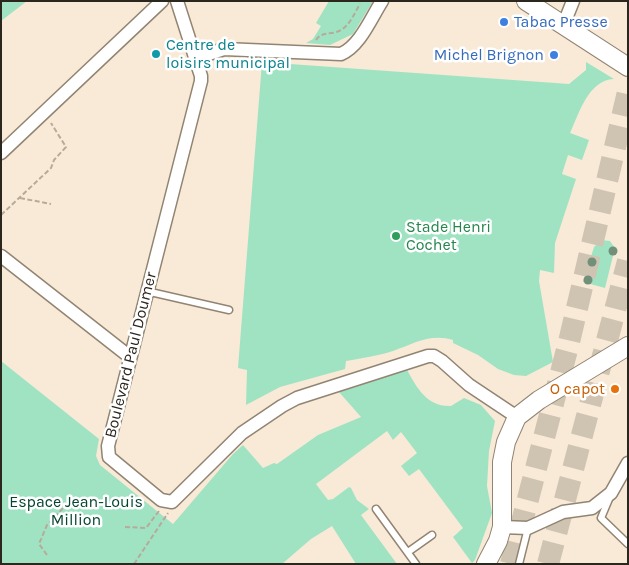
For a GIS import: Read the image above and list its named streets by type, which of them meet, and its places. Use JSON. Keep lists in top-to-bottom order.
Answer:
{
  "streets": {
    "street": ["Boulevard Paul Doumer"]
  },
  "parks": ["Espace Jean-Louis Million"],
  "places": [
    "Tabac Presse",
    "Centre de loisirs municipal",
    "Michel Brignon",
    "Stade Henri Cochet",
    "O capot"
  ]
}
